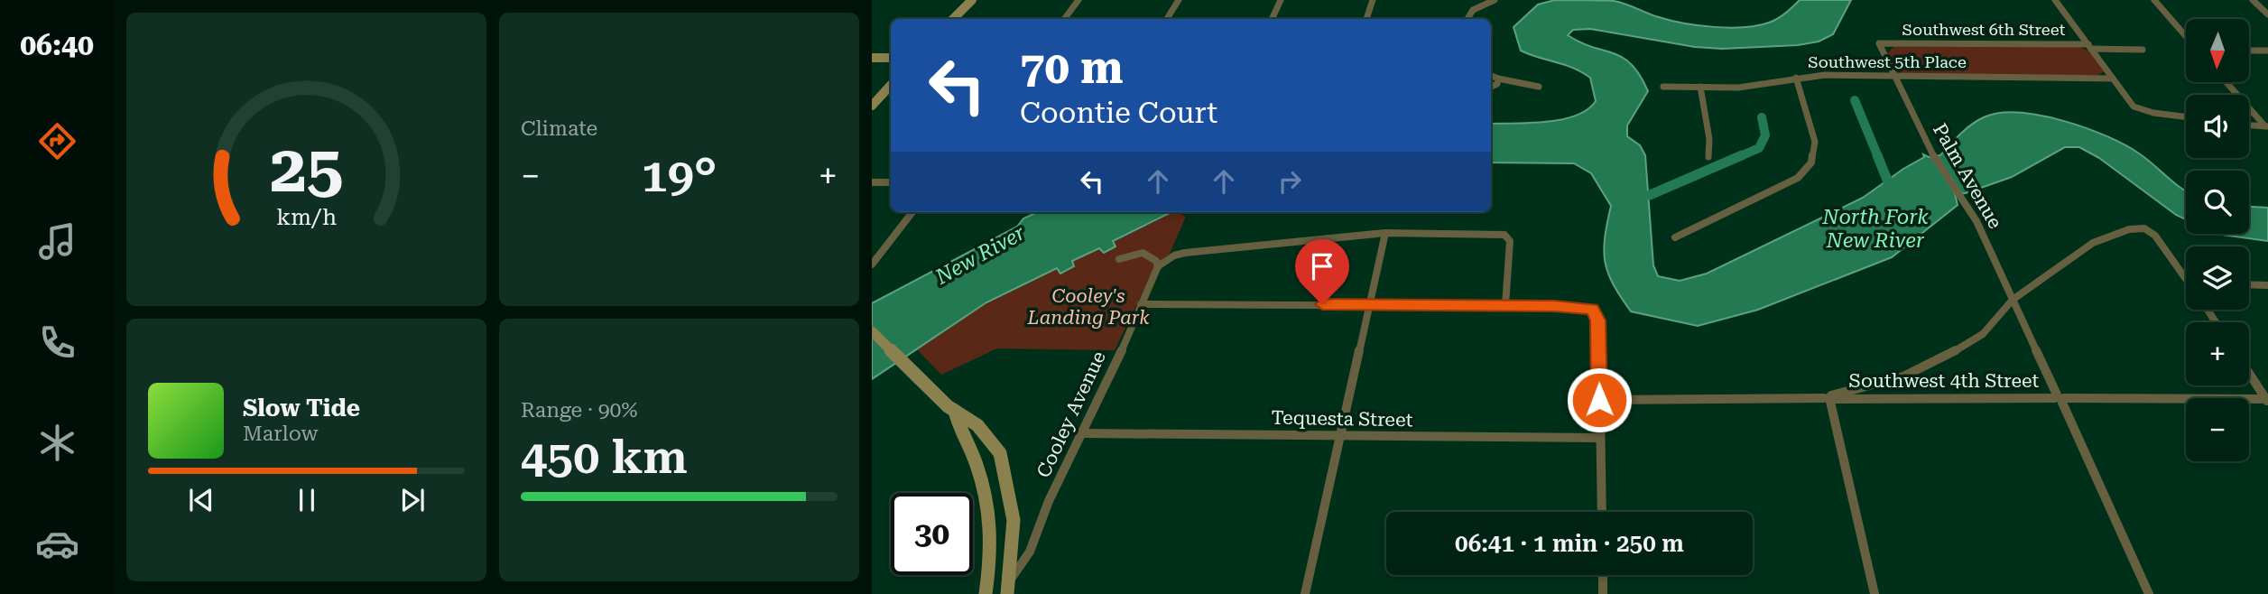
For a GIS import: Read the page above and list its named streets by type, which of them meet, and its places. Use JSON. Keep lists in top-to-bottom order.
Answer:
{
  "streets": {
    "street": [
      "Southwest 6th Street",
      "Southwest 5th Place",
      "Palm Avenue",
      "Southwest 4th Street",
      "Cooley Avenue",
      "Tequesta Street"
    ]
  },
  "crossings": [
    ["Southwest 6th Street", "Palm Avenue"],
    ["Southwest 5th Place", "Palm Avenue"],
    ["Palm Avenue", "Southwest 4th Street"],
    ["Cooley Avenue", "Tequesta Street"]
  ],
  "water": ["North Fork New River", "New River"],
  "parks": ["Cooley's Landing Park"],
  "north": "bottom",
  "page": {
    "tabs": "06:40",
    "tile": [
      "Climate",
      ["Range · 90%", "450 km"]
    ],
    "map_buttons": ["+", "−"],
    "turn": ["70 m", "Coontie Court"],
    "heat": ["−", "19°", "+"],
    "song": ["Slow Tide", "Marlow"],
    "limit": "30",
    "trip": "06:41 · 1 min · 250 m",
    "gauge": ["25", "km/h"]
  }
}
